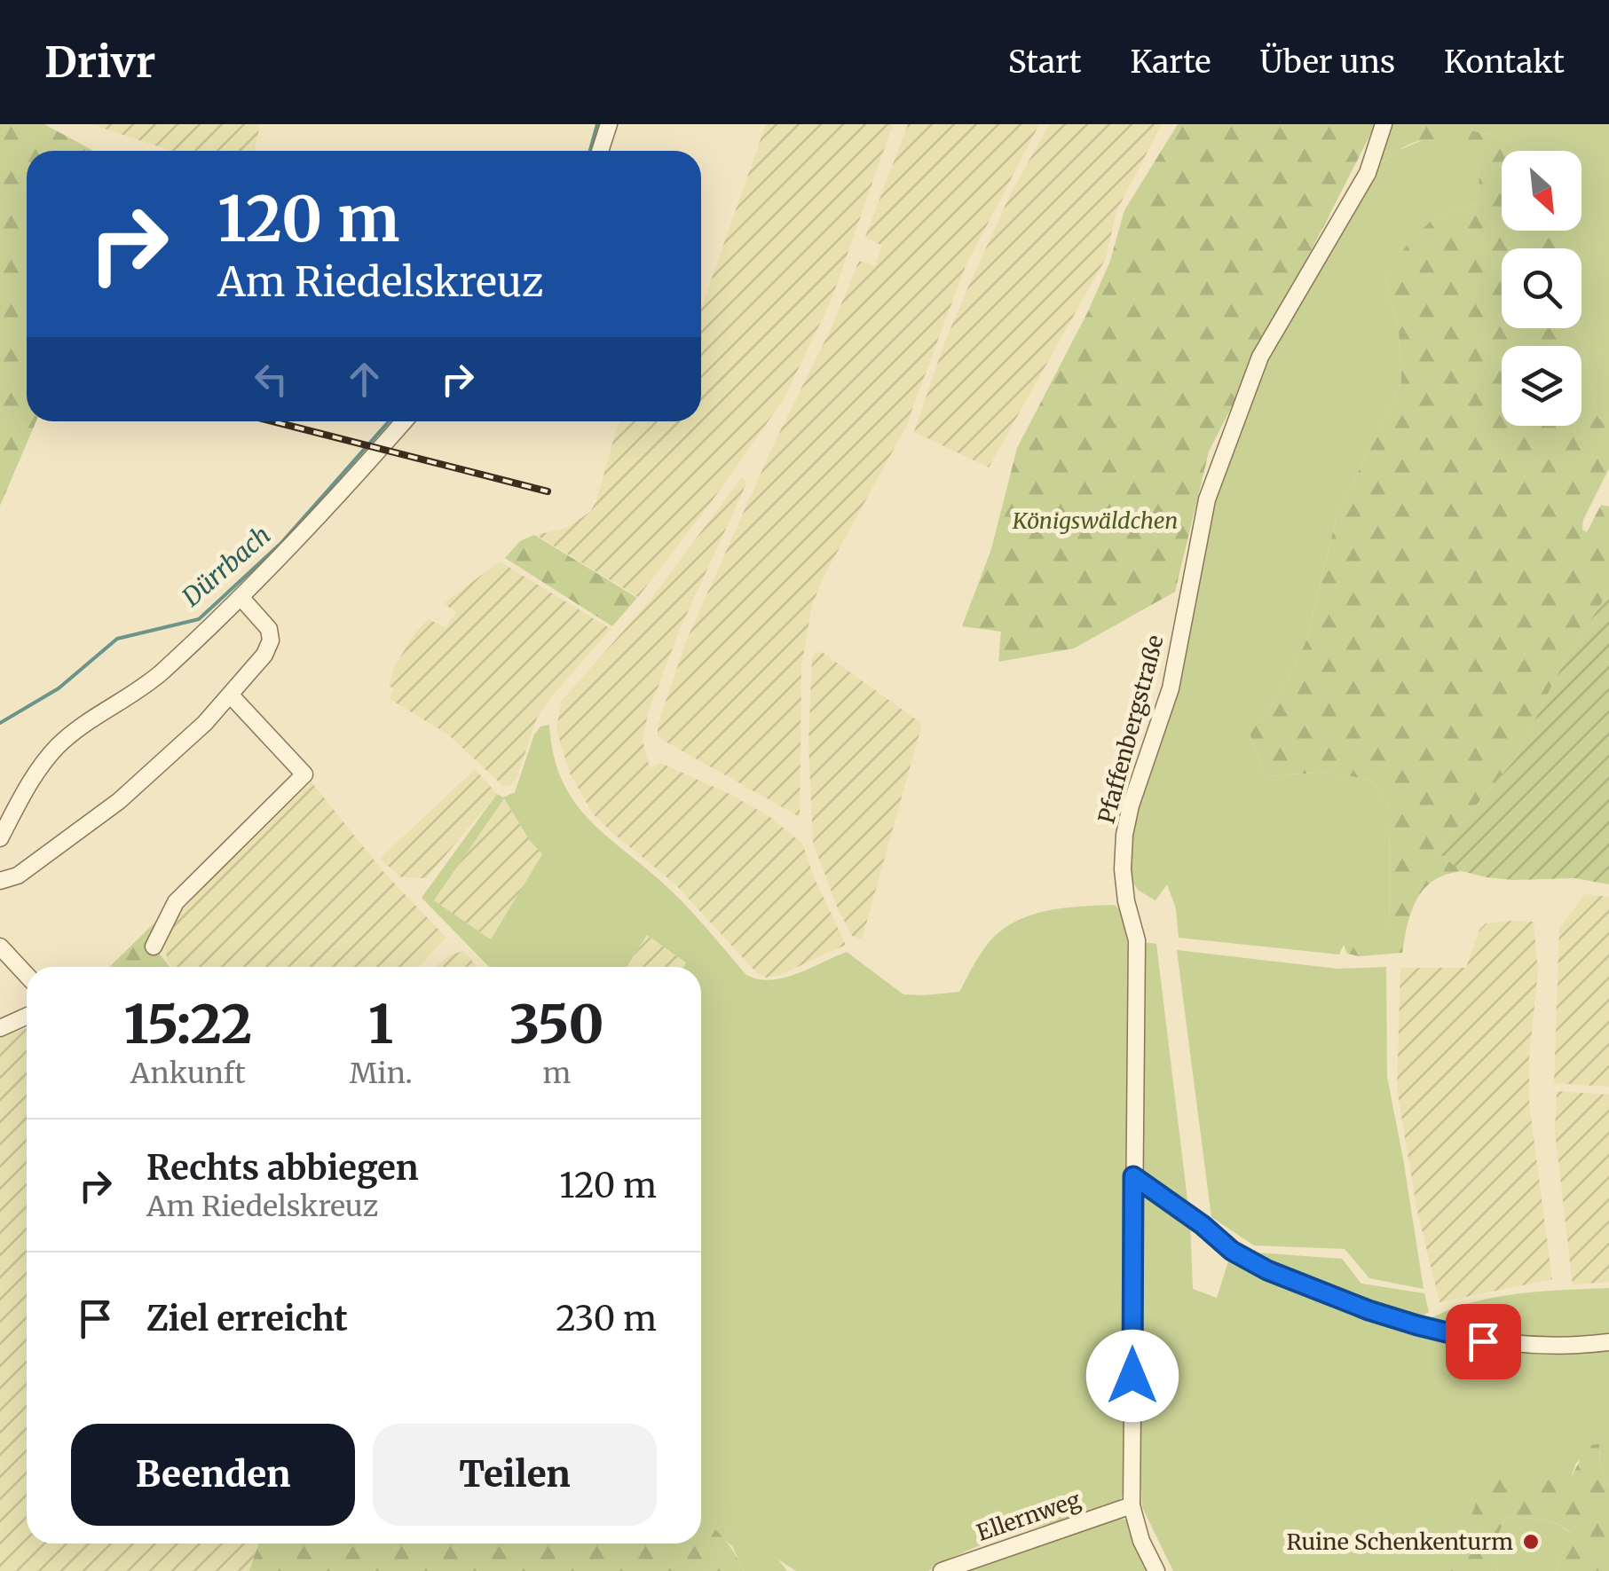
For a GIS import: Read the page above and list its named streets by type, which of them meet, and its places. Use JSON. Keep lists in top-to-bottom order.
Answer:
{
  "streets": {
    "street": ["Pfaffenbergstraße", "Ellernweg"]
  },
  "crossings": [
    ["Pfaffenbergstraße", "Ellernweg"]
  ],
  "water": ["Dürrbach"],
  "parks": ["Königswäldchen"],
  "places": ["Ruine Schenkenturm"],
  "north": "bottom right",
  "page": {
    "header": "Drivr",
    "nav": [
      "Start",
      "Karte",
      "Über uns",
      "Kontakt"
    ],
    "turn": ["120 m", "Am Riedelskreuz"],
    "eta": [
      "15:22",
      "Ankunft",
      "1",
      "Min.",
      "350",
      "m"
    ],
    "list": [
      {
        "name": "Rechts abbiegen",
        "note": "Am Riedelskreuz",
        "value": "120 m"
      },
      {
        "name": "Ziel erreicht",
        "value": "230 m"
      }
    ],
    "buttons": ["Beenden", "Teilen"]
  }
}
